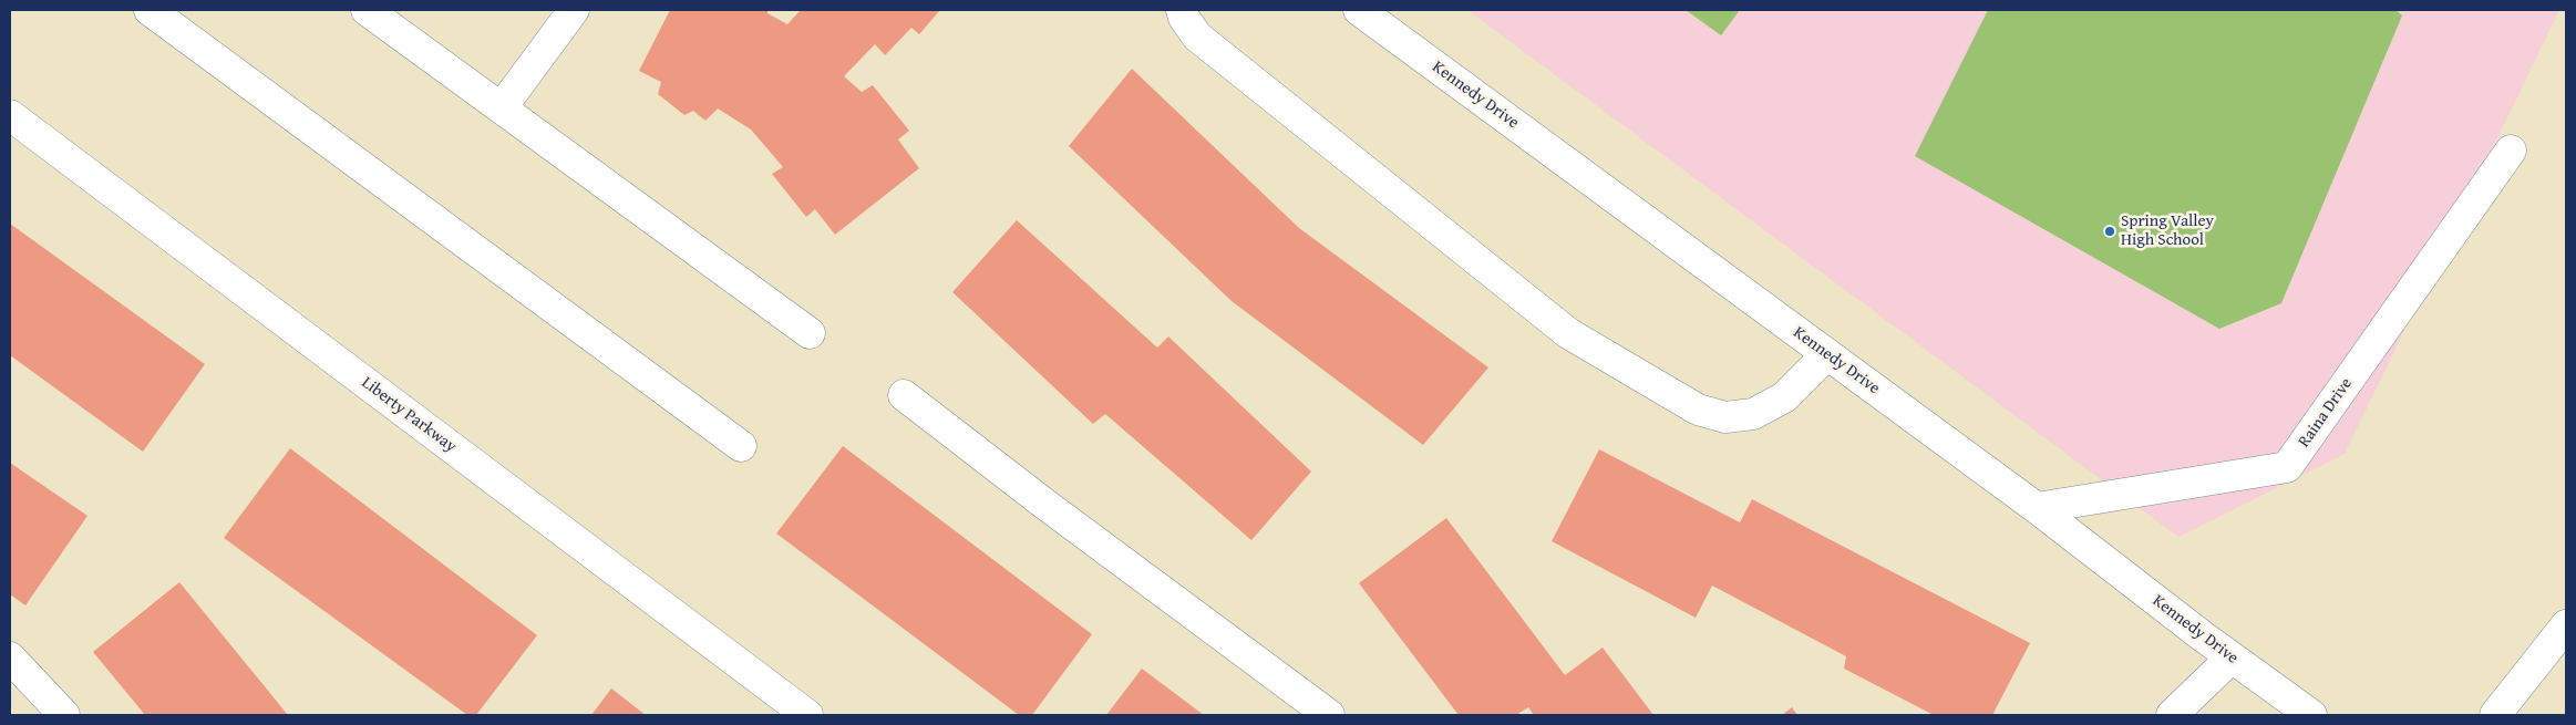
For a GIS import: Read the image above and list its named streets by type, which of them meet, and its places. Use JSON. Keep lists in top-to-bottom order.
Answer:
{
  "streets": {
    "street": ["Kennedy Drive", "Raina Drive", "Liberty Parkway"]
  },
  "crossings": [
    ["Kennedy Drive", "Raina Drive"]
  ],
  "places": ["Spring Valley High School"]
}
